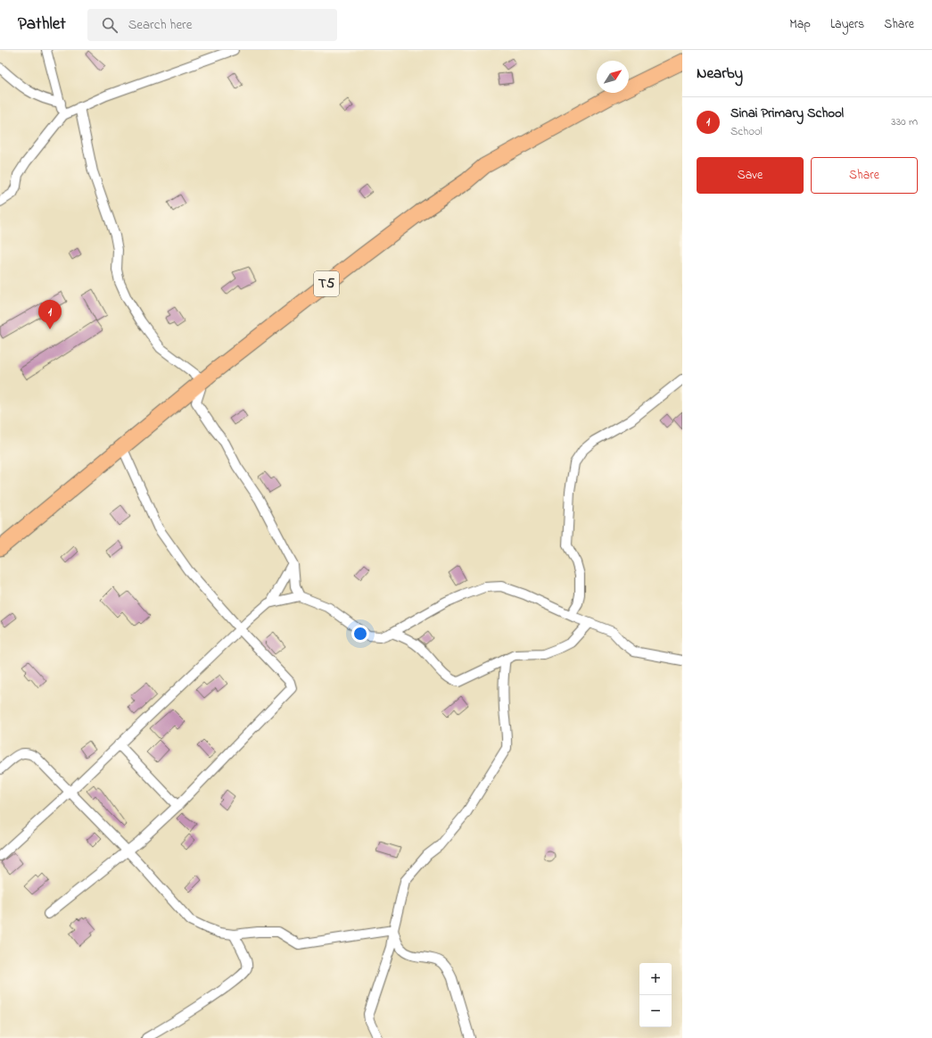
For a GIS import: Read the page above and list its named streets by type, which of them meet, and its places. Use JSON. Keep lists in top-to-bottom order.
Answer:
{
  "streets": {
    "highway": ["T5"]
  },
  "north": "top right",
  "page": {
    "header": "Pathlet",
    "search": "Search here",
    "nav": ["Map", "Layers", "Share"],
    "heading": "Nearby",
    "list": [
      {
        "mark": "1",
        "name": "Sinai Primary School",
        "note": "School",
        "value": "330 m"
      }
    ],
    "buttons": ["Save", "Share"],
    "pins": "1",
    "map_buttons": ["+", "−"]
  }
}
